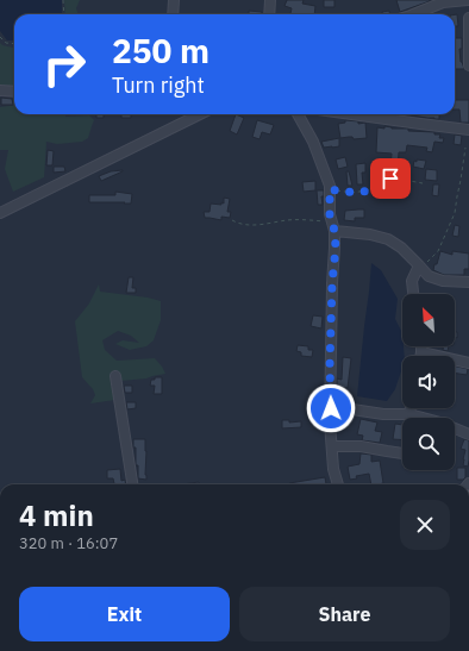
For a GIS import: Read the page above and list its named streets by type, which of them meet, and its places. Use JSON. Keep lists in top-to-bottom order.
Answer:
{
  "north": "top left",
  "page": {
    "turn": ["250 m", "Turn right"],
    "heading": ["4 min", "320 m · 16:07"],
    "buttons": ["Exit", "Share"]
  }
}
